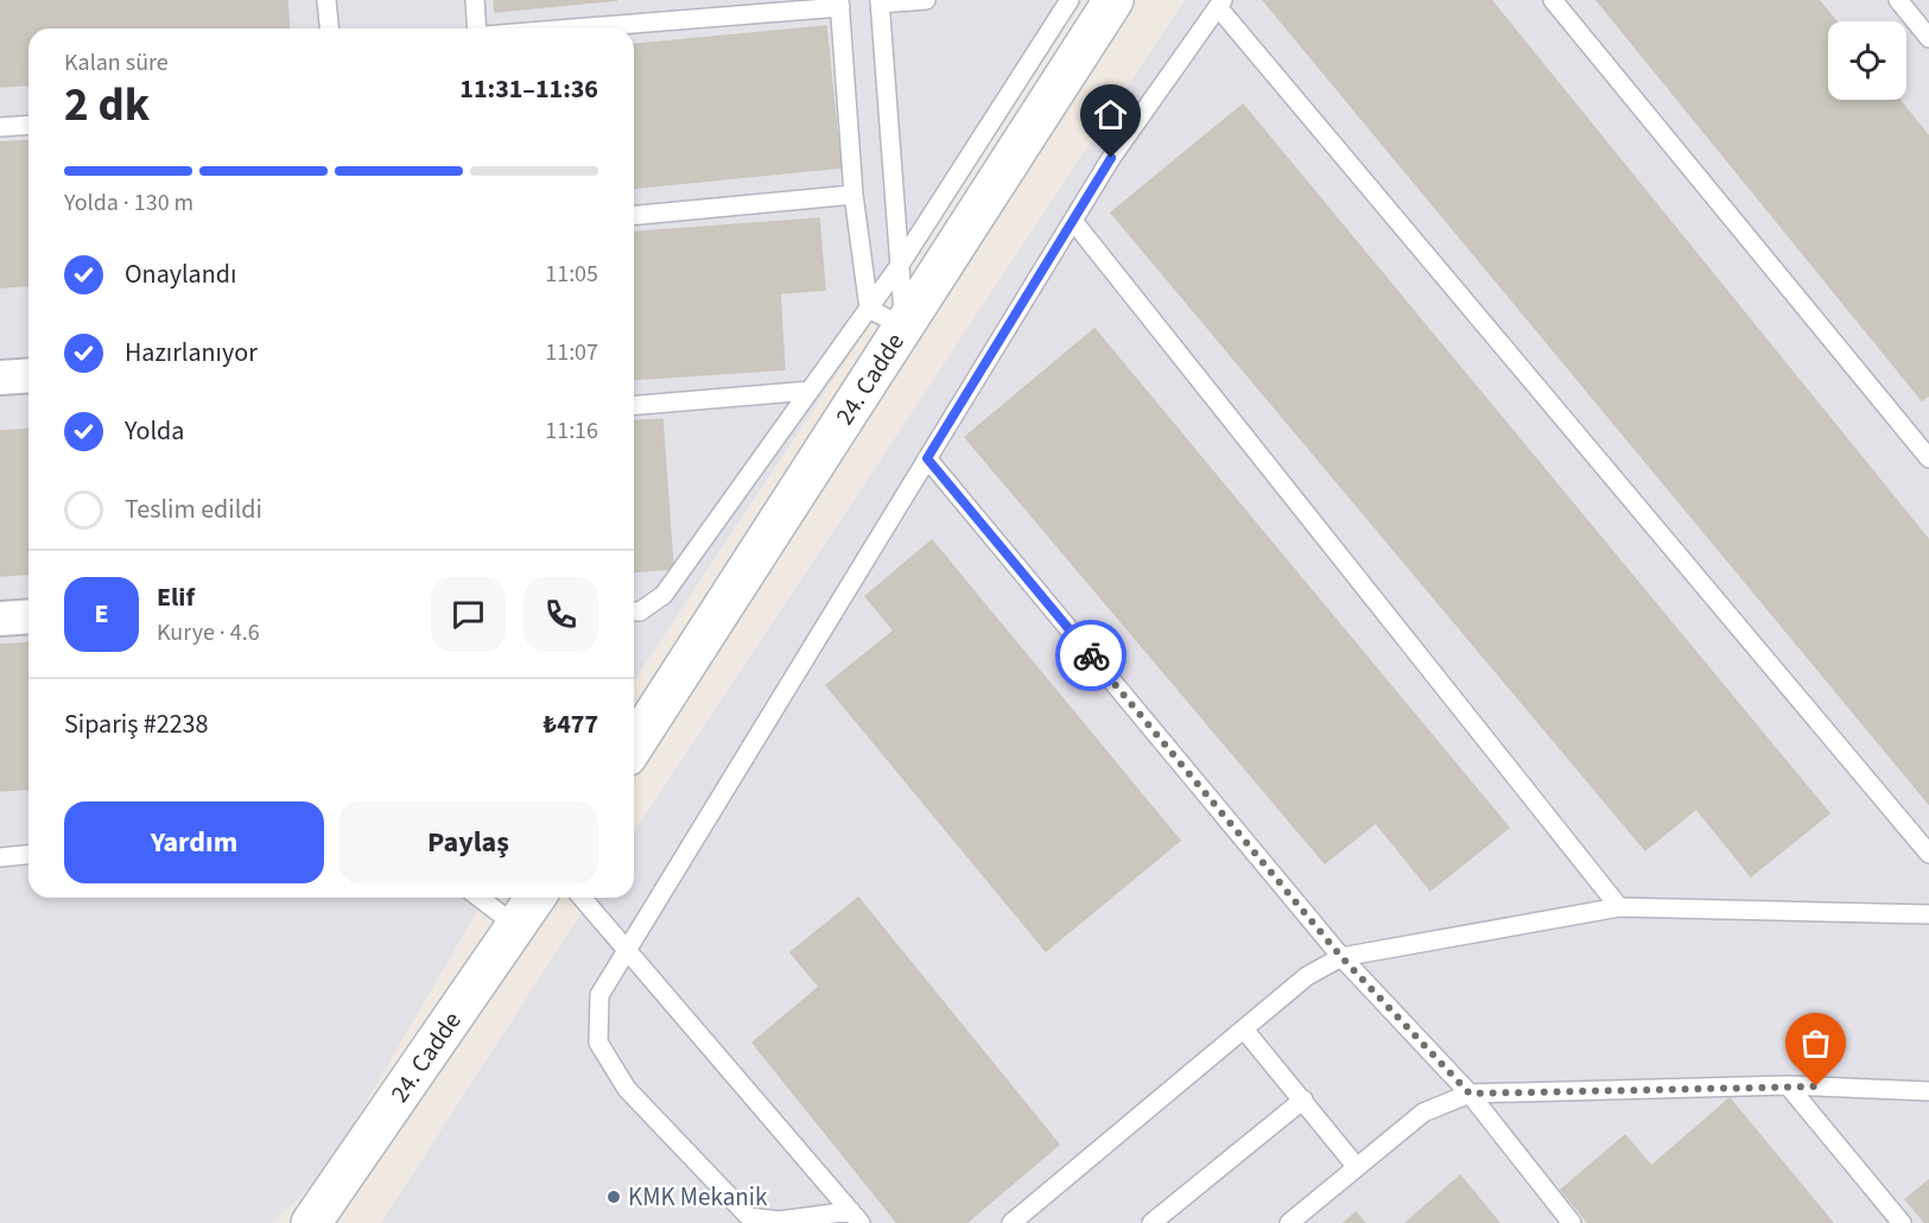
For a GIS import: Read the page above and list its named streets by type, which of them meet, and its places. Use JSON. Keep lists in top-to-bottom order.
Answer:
{
  "streets": {
    "street": ["24. Cadde"]
  },
  "places": ["KMK Mekanik"],
  "page": {
    "heading": ["2 dk", "Kalan süre", "11:31–11:36"],
    "panel": [
      "Elif",
      "Kurye · 4.6",
      "Sipariş #2238",
      "₺477"
    ],
    "bar": "Yolda · 130 m",
    "list": [
      ["Onaylandı", "11:05"],
      ["Hazırlanıyor", "11:07"],
      ["Yolda", "11:16"],
      "Teslim edildi"
    ],
    "round": "E",
    "buttons": ["Yardım", "Paylaş"]
  }
}
